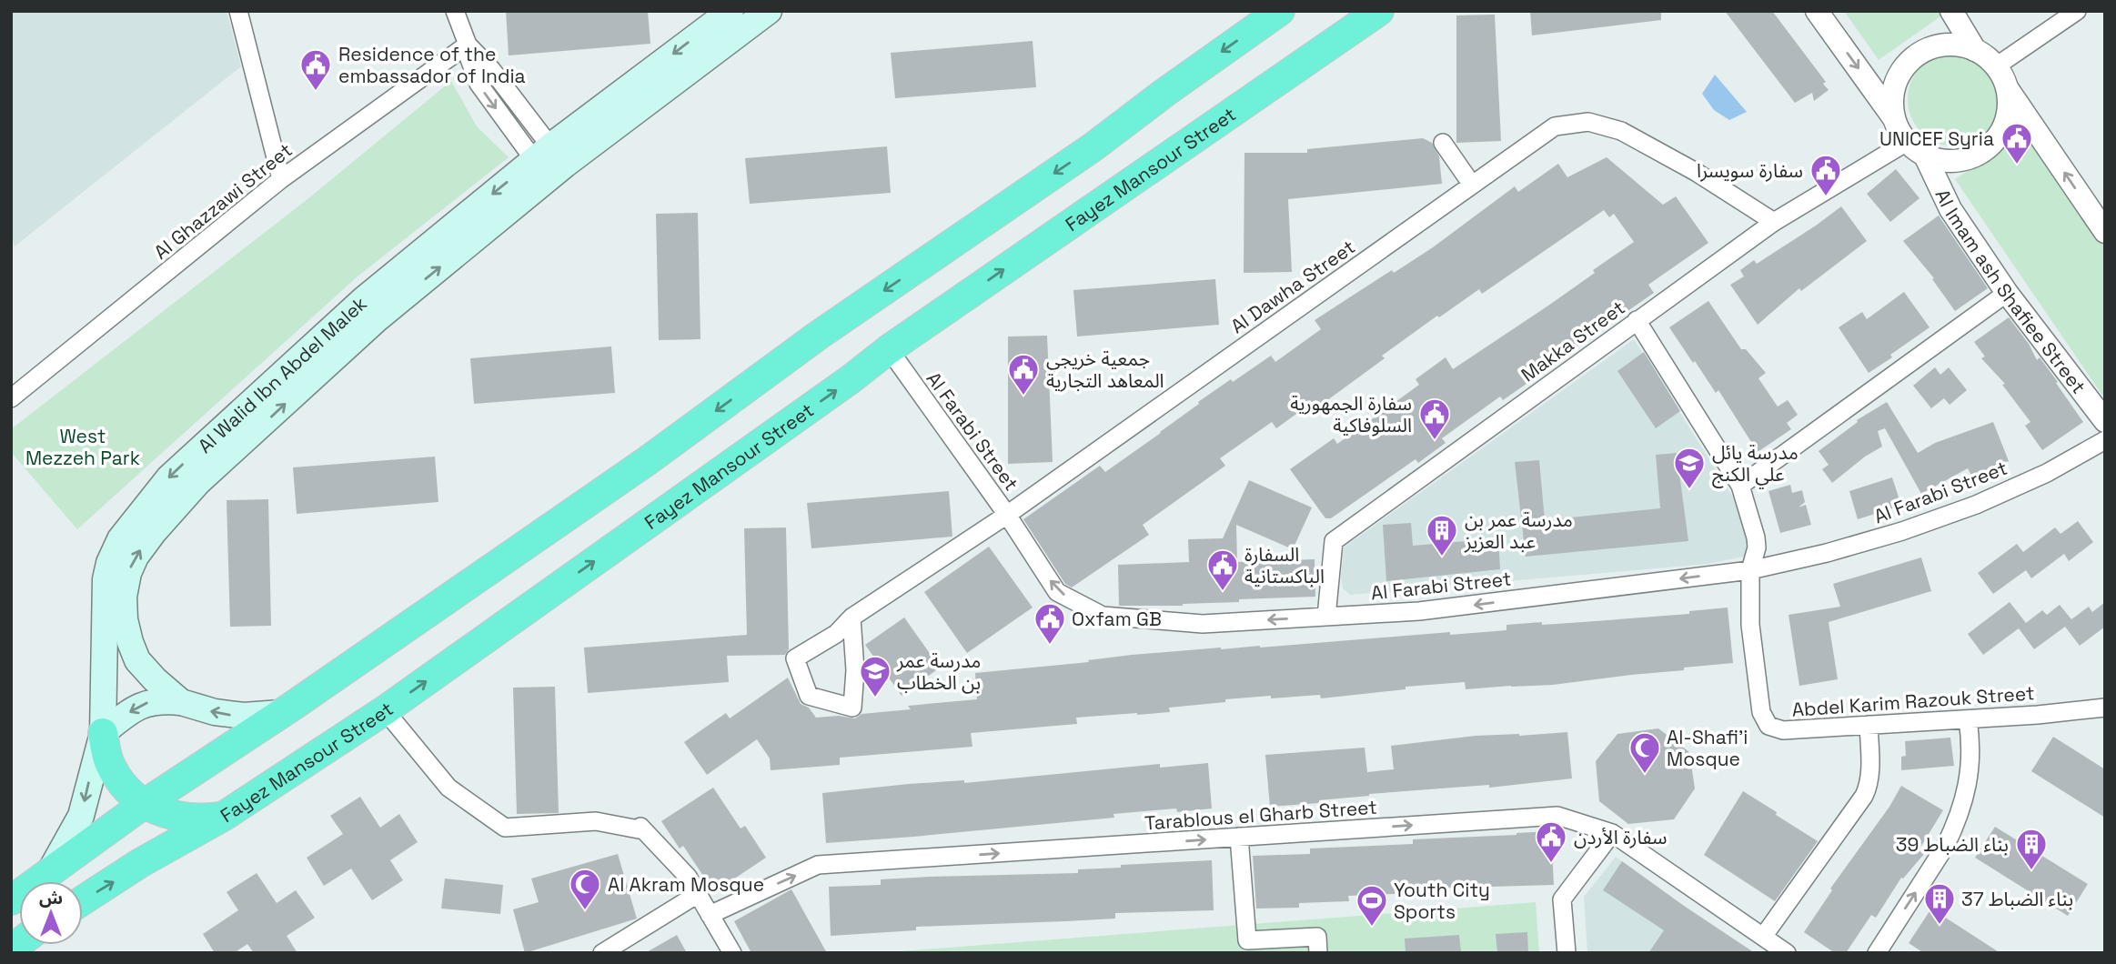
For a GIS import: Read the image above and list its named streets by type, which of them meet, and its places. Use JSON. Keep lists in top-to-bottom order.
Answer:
{
  "streets": {
    "highway": ["Fayez Mansour Street"],
    "main road": ["Al Walid Ibn Abdel Malek"],
    "street": [
      "Al Ghazzawi Street",
      "Al Dawha Street",
      "Al Imam ash Shafiee Street",
      "Makka Street",
      "Al Farabi Street",
      "Abdel Karim Razouk Street",
      "Tarablous el Gharb Street"
    ]
  },
  "crossings": [
    ["Fayez Mansour Street", "Al Farabi Street"],
    ["Al Dawha Street", "Makka Street"],
    ["Al Dawha Street", "Al Farabi Street"],
    ["Al Imam ash Shafiee Street", "Makka Street"],
    ["Makka Street", "Al Farabi Street"],
    ["Al Farabi Street", "Abdel Karim Razouk Street"]
  ],
  "one_way": ["Al Farabi Street", "Tarablous el Gharb Street"],
  "parks": ["West Mezzeh Park"],
  "places": {
    "public building": [
      "Residence of the embassador of India",
      "UNICEF Syria",
      "سفارة سويسرا",
      "جمعية خريجي المعاهد التجارية",
      "سفارة الجمهورية السلوفاكية",
      "السفارة الباكستانية",
      "Oxfam GB",
      "سفارة الأردن"
    ],
    "school or university": ["مدرسة يائل علي الكنج", "مدرسة عمر بن الخطاب"],
    "building": ["مدرسة عمر بن عبد العزيز", "بناء الضباط 39", "بناء الضباط 37"],
    "mosque": ["Al-Shafi'i Mosque", "Al Akram Mosque"],
    "sports": ["Youth City Sports"]
  },
  "north": "top"
}
